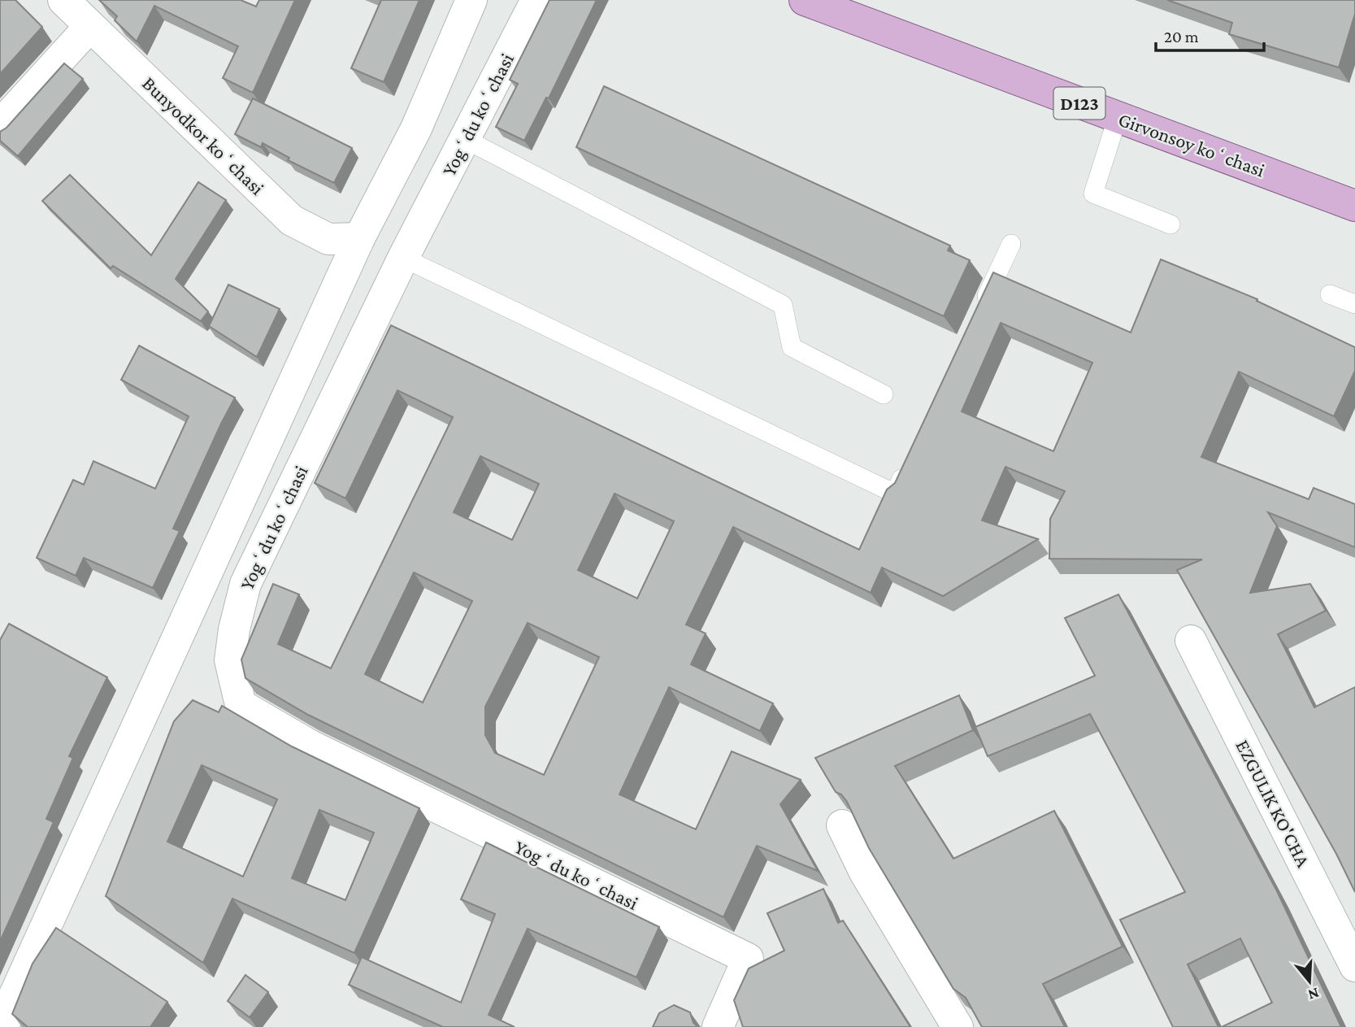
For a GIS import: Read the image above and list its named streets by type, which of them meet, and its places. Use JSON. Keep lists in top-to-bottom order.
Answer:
{
  "streets": {
    "main road": ["D123", "Girvonsoy koʻchasi"],
    "street": ["Yogʻdu koʻchasi", "Bunyodkor koʻchasi", "EZGULIK KO'CHA"]
  },
  "crossings": [
    ["Yogʻdu koʻchasi", "Bunyodkor koʻchasi"]
  ],
  "scale_bar": "20 m",
  "north": "bottom"
}
